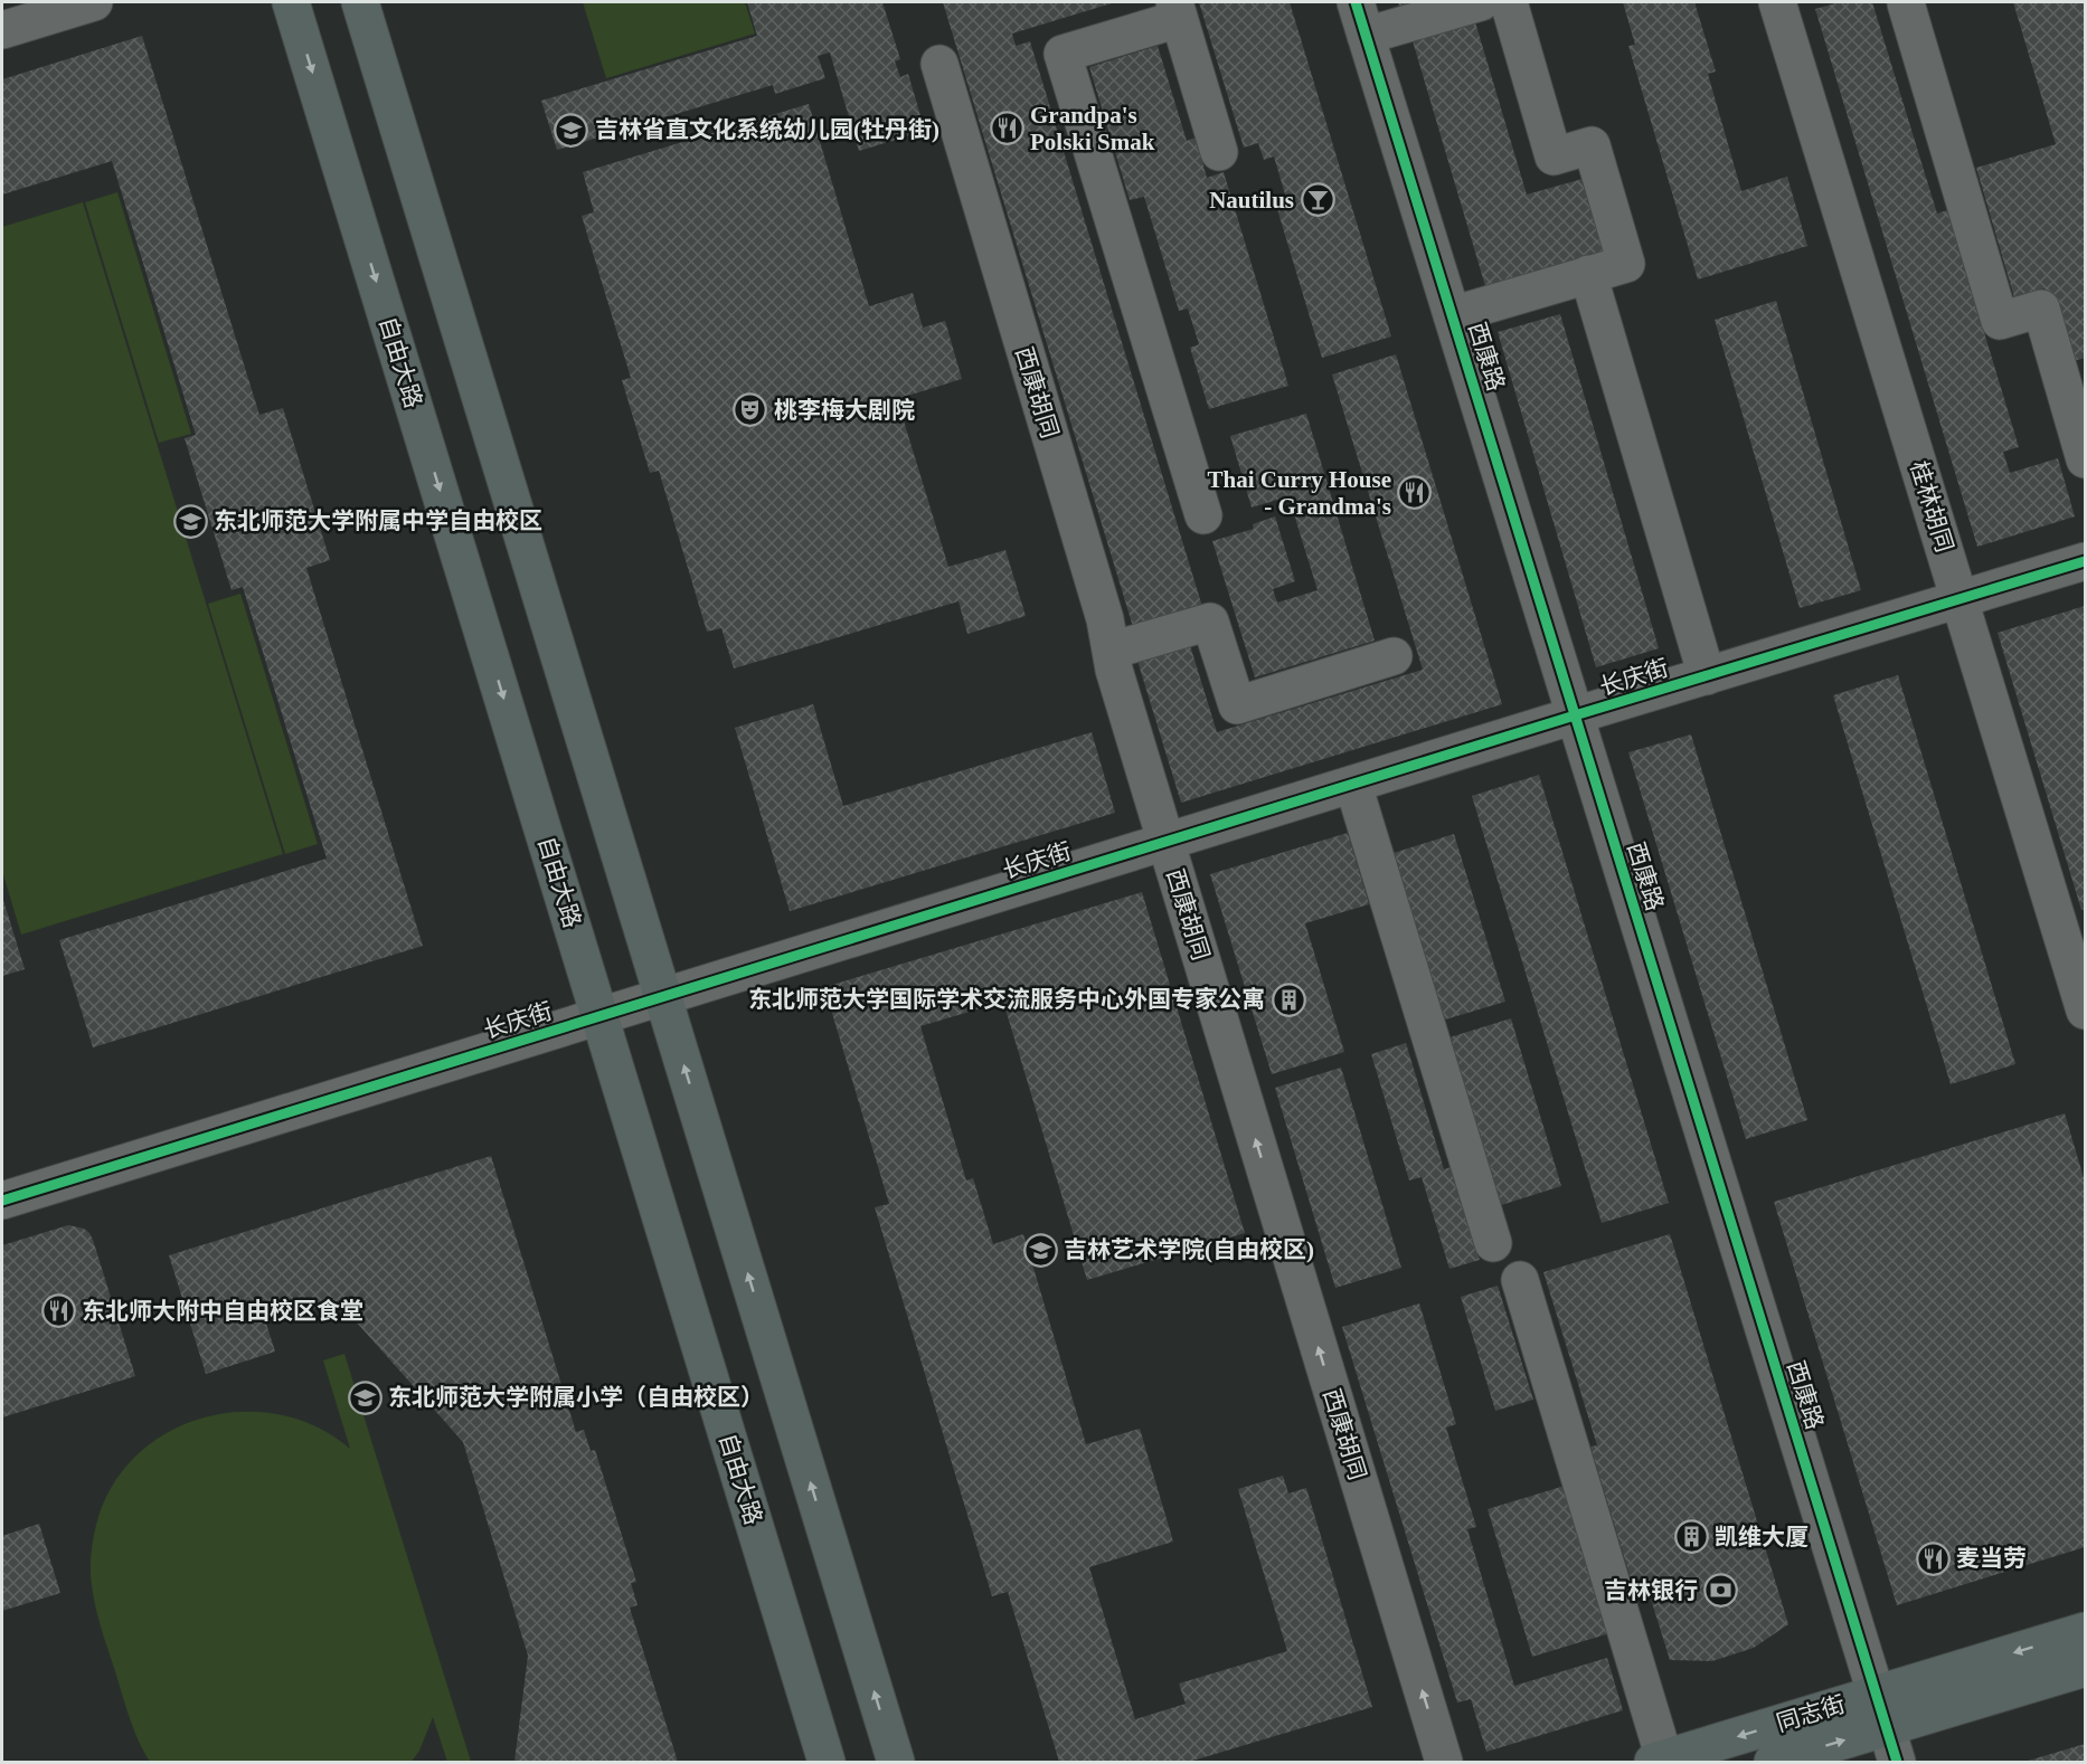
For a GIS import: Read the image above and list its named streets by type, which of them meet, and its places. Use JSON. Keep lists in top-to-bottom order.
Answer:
{
  "streets": {
    "main road": ["自由大路", "同志街"],
    "street": [
      "西康路",
      "西康胡同",
      "桂林胡同",
      "长庆街"
    ]
  },
  "crossings": [
    ["西康路", "长庆街"],
    ["西康路", "同志街"],
    ["自由大路", "长庆街"],
    ["西康胡同", "长庆街"],
    ["桂林胡同", "长庆街"]
  ],
  "places": {
    "restaurant": [
      "Grandpa's Polski Smak",
      "Thai Curry House - Grandma's",
      "东北师大附中自由校区食堂",
      "麦当劳"
    ],
    "school or university": [
      "吉林省直文化系统幼儿园(牡丹街)",
      "东北师范大学附属中学自由校区",
      "吉林艺术学院(自由校区)",
      "东北师范大学附属小学（自由校区）"
    ],
    "bar": ["Nautilus"],
    "theatre": ["桃李梅大剧院"],
    "building": ["东北师范大学国际学术交流服务中心外国专家公寓", "凯维大厦"],
    "bank": ["吉林银行"]
  }
}
